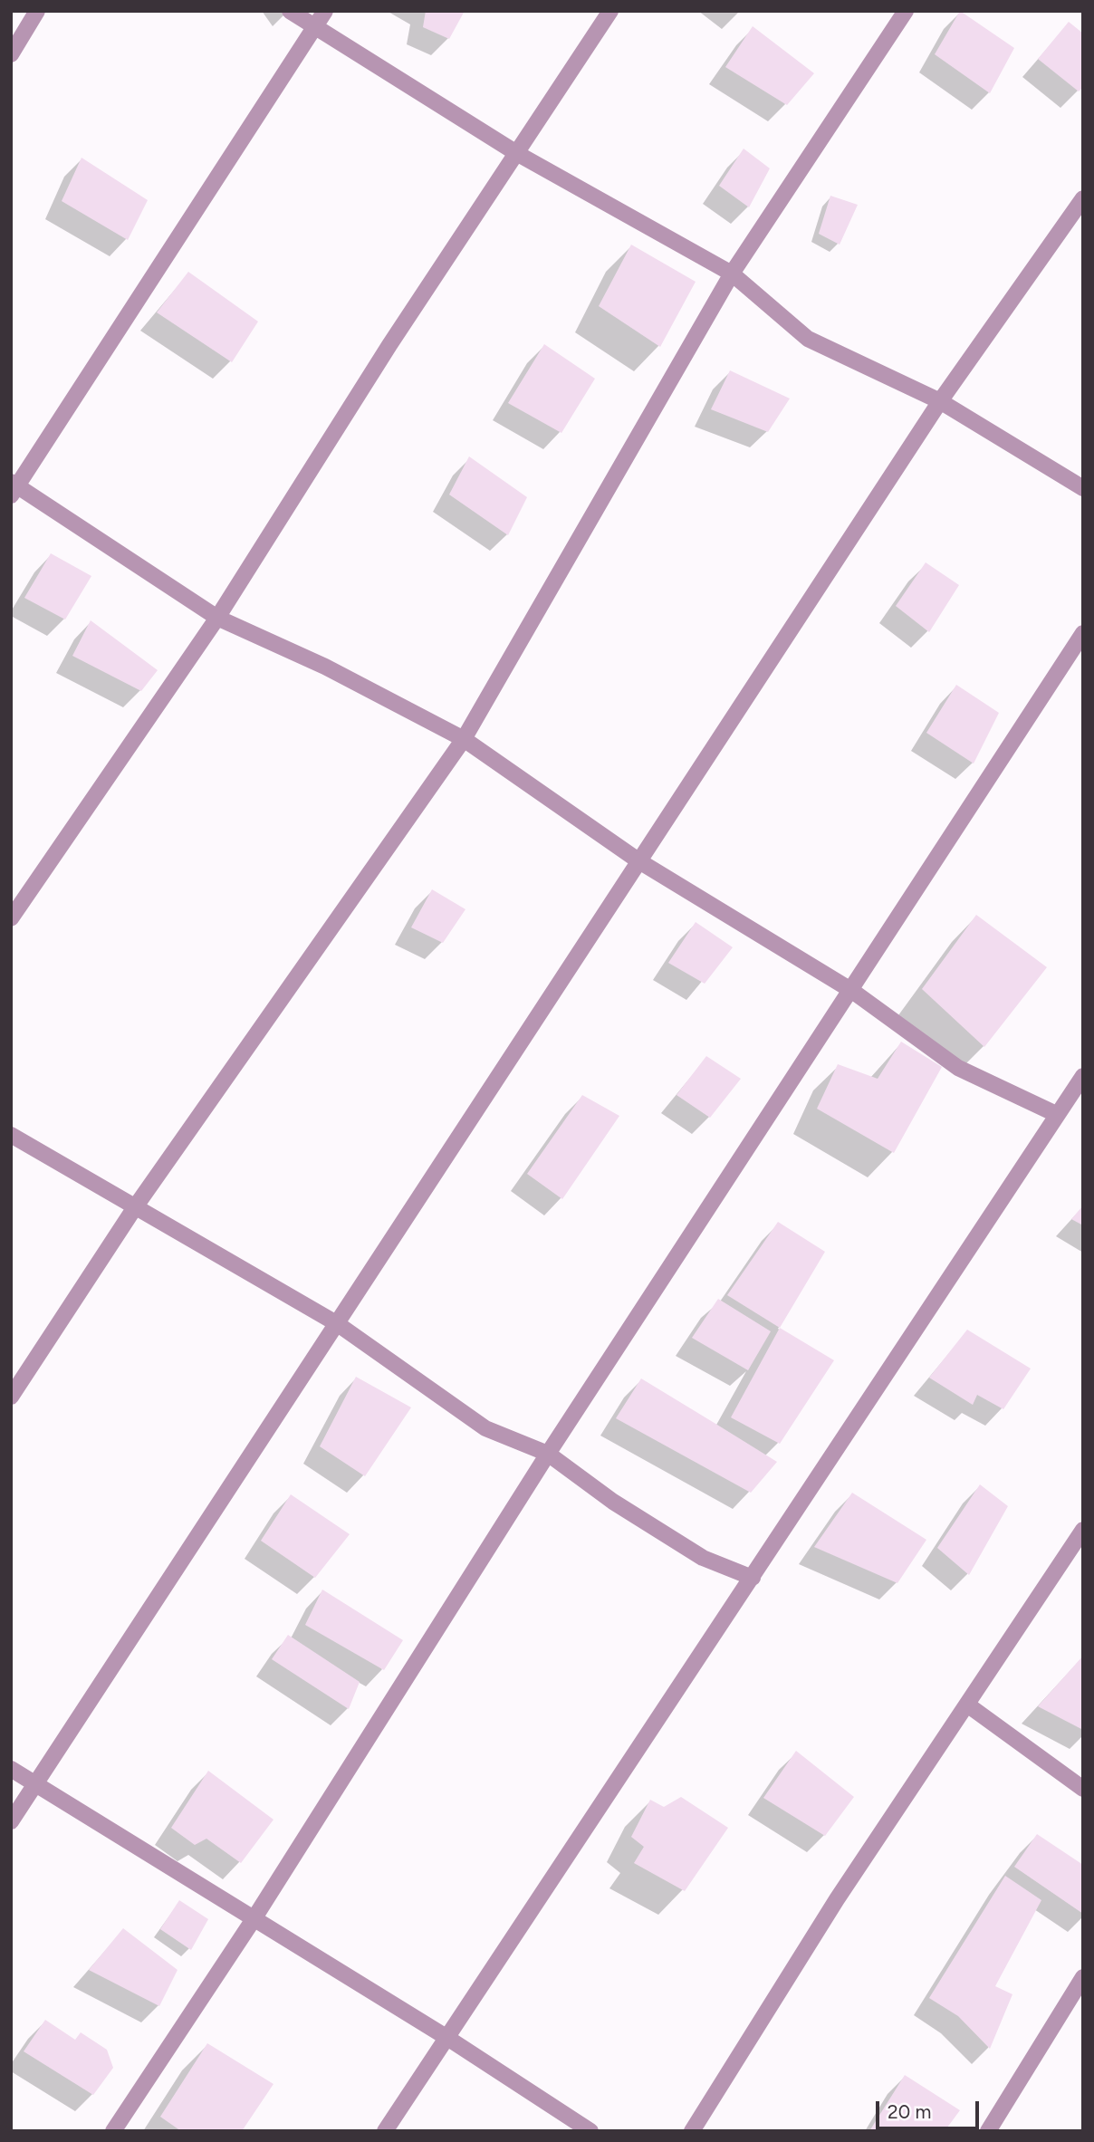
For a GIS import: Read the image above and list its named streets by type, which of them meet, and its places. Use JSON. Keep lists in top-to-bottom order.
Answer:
{
  "scale_bar": "20 m"
}
